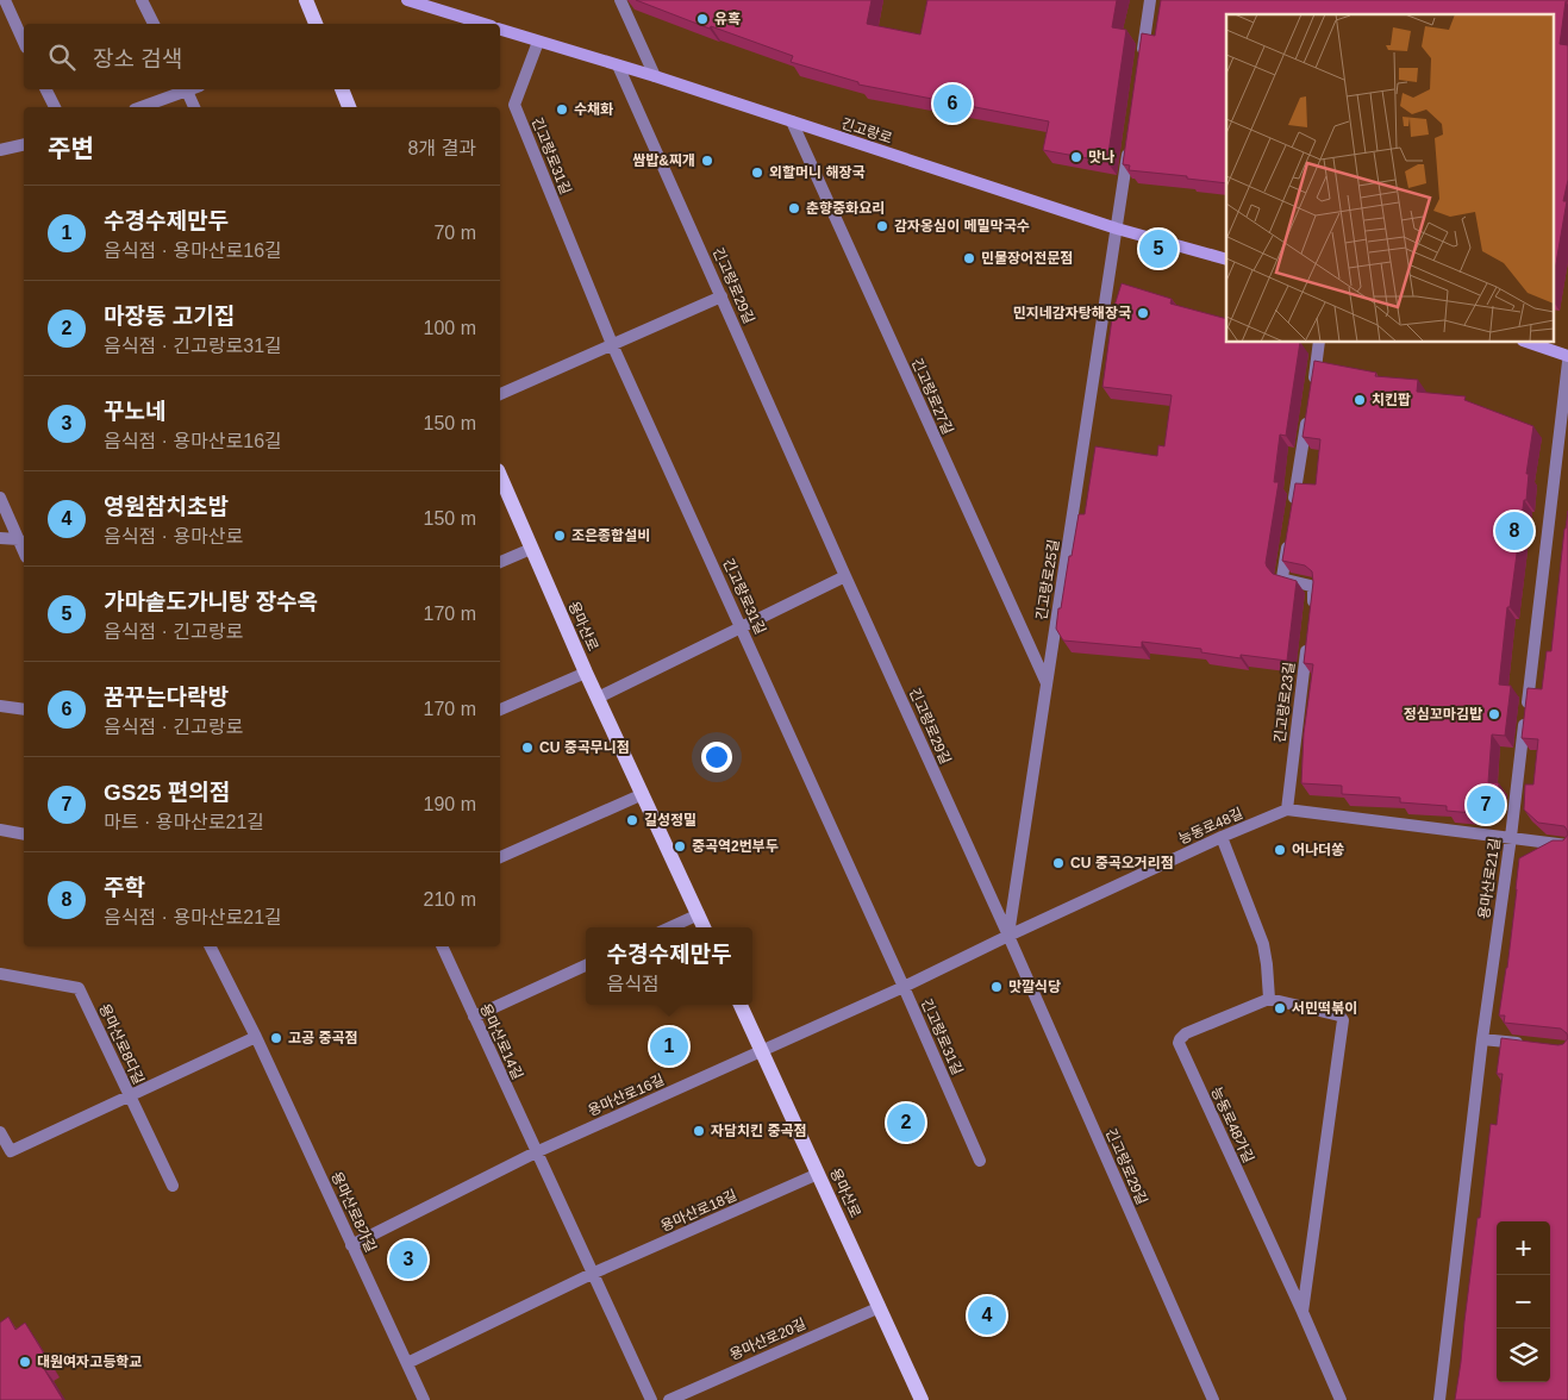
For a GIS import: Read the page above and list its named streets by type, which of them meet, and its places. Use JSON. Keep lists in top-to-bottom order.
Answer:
{
  "streets": {
    "main road": ["긴고랑로", "용마산로"],
    "street": [
      "긴고랑로31길",
      "긴고랑로29길",
      "긴고랑로27길",
      "긴고랑로25길",
      "긴고랑로23길",
      "능동로48길",
      "용마산로21길",
      "용마산로14길",
      "용마산로8다길",
      "용마산로16길",
      "능동로48가길",
      "용마산로18길",
      "용마산로8가길",
      "용마산로20길"
    ]
  },
  "crossings": [
    ["긴고랑로", "긴고랑로31길"],
    ["긴고랑로", "긴고랑로29길"],
    ["긴고랑로", "긴고랑로27길"],
    ["긴고랑로", "긴고랑로25길"],
    ["긴고랑로31길", "능동로48길"],
    ["긴고랑로29길", "긴고랑로25길"],
    ["긴고랑로29길", "능동로48길"],
    ["긴고랑로27길", "긴고랑로25길"],
    ["긴고랑로25길", "능동로48길"],
    ["용마산로", "능동로48길"],
    ["용마산로", "용마산로16길"],
    ["용마산로", "용마산로18길"],
    ["용마산로", "용마산로20길"],
    ["긴고랑로23길", "능동로48길"],
    ["능동로48길", "용마산로21길"],
    ["능동로48길", "용마산로16길"],
    ["용마산로14길", "용마산로16길"],
    ["용마산로16길", "용마산로8가길"],
    ["용마산로18길", "용마산로8가길"]
  ],
  "places": [
    "유혹",
    "수채화",
    "맛나",
    "쌈밥&찌개",
    "외할머니 해장국",
    "춘향중화요리",
    "감자옹심이 메밀막국수",
    "민물장어전문점",
    "민지네감자탕해장국",
    "치킨팝",
    "조은종합설비",
    "정심꼬마김밥",
    "CU 중곡무니점",
    "길성정밀",
    "중곡역2번부두",
    "어나더쏭",
    "CU 중곡오거리점",
    "맛깔식당",
    "서민떡볶이",
    "고공 중곡점",
    "자담치킨 중곡점",
    "대원여자고등학교"
  ],
  "page": {
    "search": "장소 검색",
    "pins": [
      "6",
      "5",
      "8",
      "7",
      "1",
      "2",
      "3",
      "4"
    ],
    "heading": ["주변", "8개 결과"],
    "list": [
      {
        "mark": "1",
        "name": "수경수제만두",
        "note": "음식점 · 용마산로16길",
        "value": "70 m"
      },
      {
        "mark": "2",
        "name": "마장동 고기집",
        "note": "음식점 · 긴고랑로31길",
        "value": "100 m"
      },
      {
        "mark": "3",
        "name": "꾸노네",
        "note": "음식점 · 용마산로16길",
        "value": "150 m"
      },
      {
        "mark": "4",
        "name": "영원참치초밥",
        "note": "음식점 · 용마산로",
        "value": "150 m"
      },
      {
        "mark": "5",
        "name": "가마솥도가니탕 장수옥",
        "note": "음식점 · 긴고랑로",
        "value": "170 m"
      },
      {
        "mark": "6",
        "name": "꿈꾸는다락방",
        "note": "음식점 · 긴고랑로",
        "value": "170 m"
      },
      {
        "mark": "7",
        "name": "GS25 편의점",
        "note": "마트 · 용마산로21길",
        "value": "190 m"
      },
      {
        "mark": "8",
        "name": "주학",
        "note": "음식점 · 용마산로21길",
        "value": "210 m"
      }
    ],
    "popup": ["수경수제만두", "음식점"],
    "map_buttons": ["+", "−"]
  }
}
